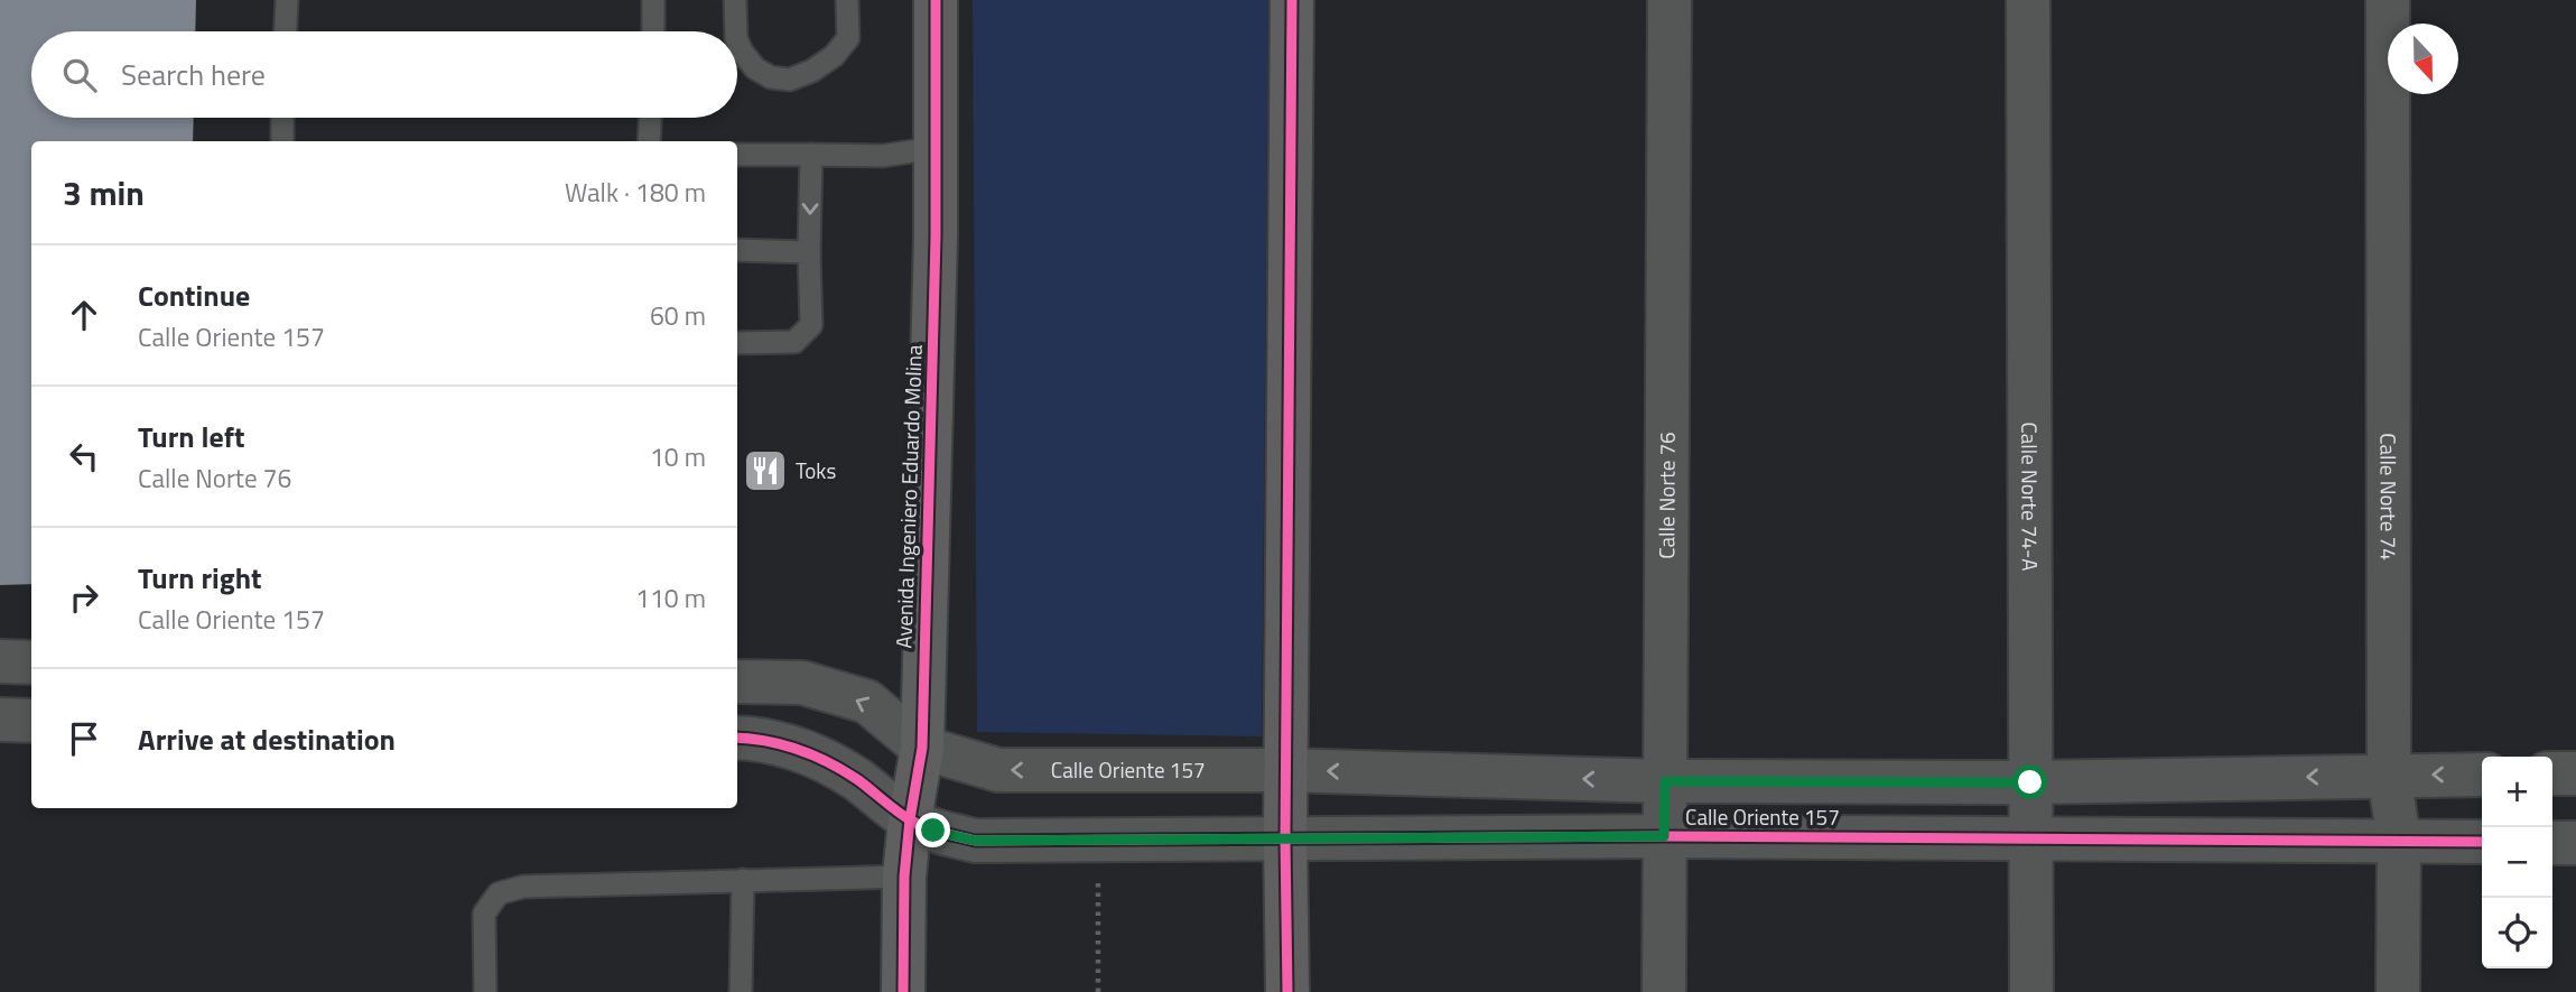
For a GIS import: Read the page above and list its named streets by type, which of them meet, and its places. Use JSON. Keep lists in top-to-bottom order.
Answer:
{
  "streets": {
    "main road": ["Avenida Ingeniero Eduardo Molina"],
    "street": [
      "Calle Norte 76",
      "Calle Norte 74-A",
      "Calle Norte 74",
      "Calle Oriente 157"
    ]
  },
  "crossings": [
    ["Avenida Ingeniero Eduardo Molina", "Calle Oriente 157"],
    ["Calle Norte 76", "Calle Oriente 157"],
    ["Calle Norte 74-A", "Calle Oriente 157"],
    ["Calle Norte 74", "Calle Oriente 157"]
  ],
  "places": {
    "restaurant": ["Toks"]
  },
  "north": "bottom",
  "page": {
    "search": "Search here",
    "heading": ["3 min", "Walk · 180 m"],
    "list": [
      ["Continue", "Calle Oriente 157", "60 m"],
      ["Turn left", "Calle Norte 76", "10 m"],
      ["Turn right", "Calle Oriente 157", "110 m"],
      "Arrive at destination"
    ],
    "map_buttons": ["+", "−"]
  }
}
